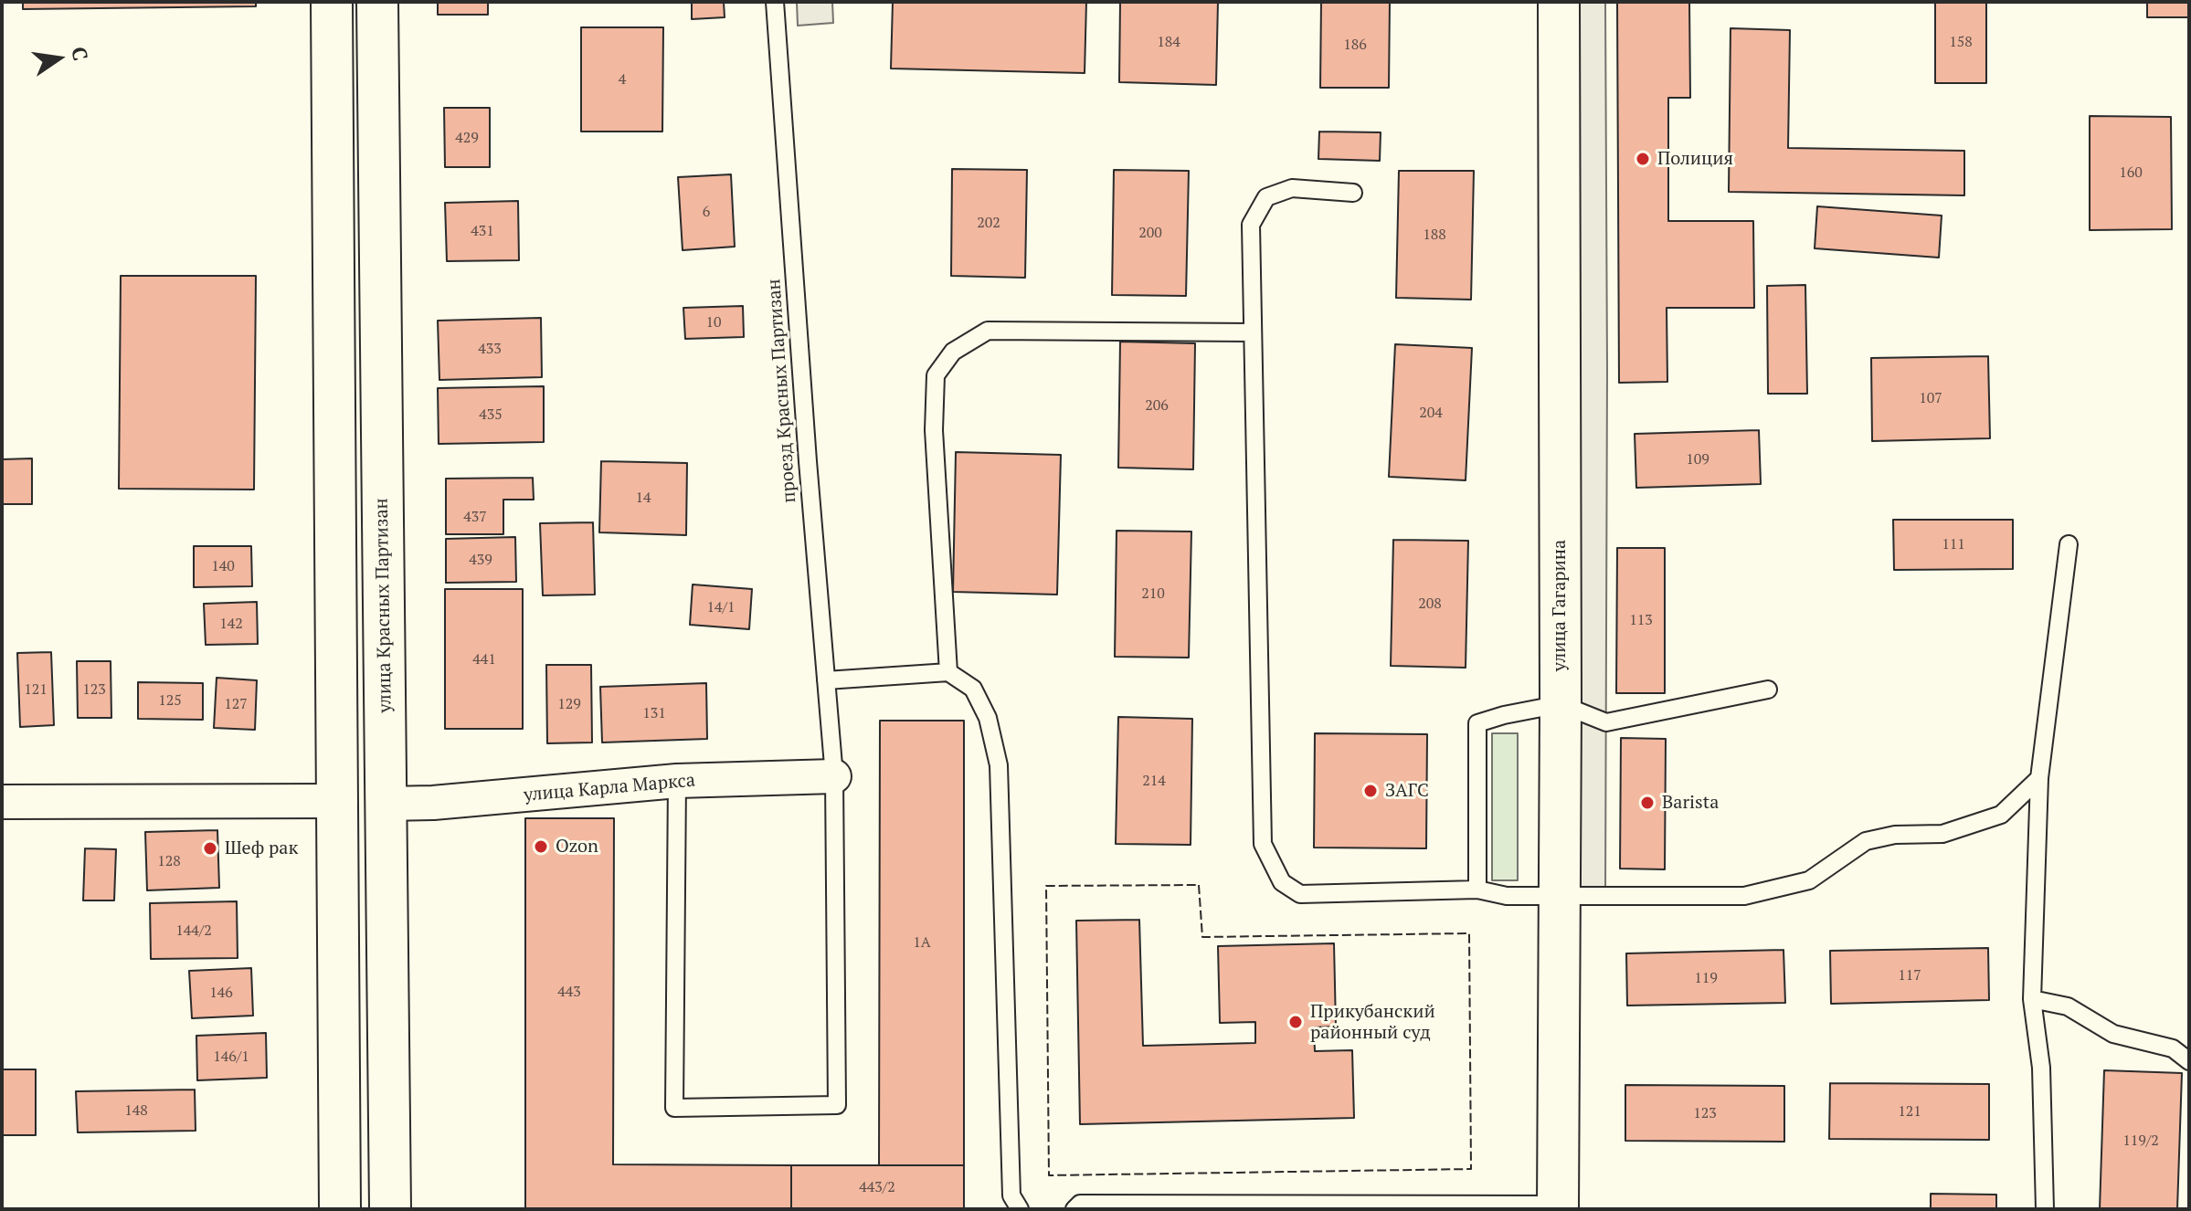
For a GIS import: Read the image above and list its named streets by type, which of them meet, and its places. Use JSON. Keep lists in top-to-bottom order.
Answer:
{
  "streets": {
    "main road": ["улица Красных Партизан", "улица Гагарина"],
    "street": ["улица Карла Маркса"],
    "lane": ["проезд Красных Партизан"]
  },
  "crossings": [
    ["проезд Красных Партизан", "улица Карла Маркса"],
    ["улица Красных Партизан", "улица Карла Маркса"]
  ],
  "places": [
    "Полиция",
    "ЗАГС",
    "Barista",
    "Ozon",
    "Шеф рак",
    "Прикубанский районный суд"
  ],
  "house_numbers": [
    "184",
    "158",
    "186",
    "4",
    "429",
    "160",
    "6",
    "202",
    "431",
    "200",
    "188",
    "10",
    "433",
    "107",
    "206",
    "204",
    "435",
    "109",
    "14",
    "437",
    "111",
    "439",
    "140",
    "210",
    "208",
    "14/1",
    "113",
    "142",
    "441",
    "121",
    "123",
    "125",
    "127",
    "129",
    "131",
    "214",
    "128",
    "144/2",
    "1А",
    "117",
    "119",
    "443",
    "146",
    "146/1",
    "148",
    "121",
    "123",
    "119/2",
    "443/2"
  ],
  "north": "right"
}
